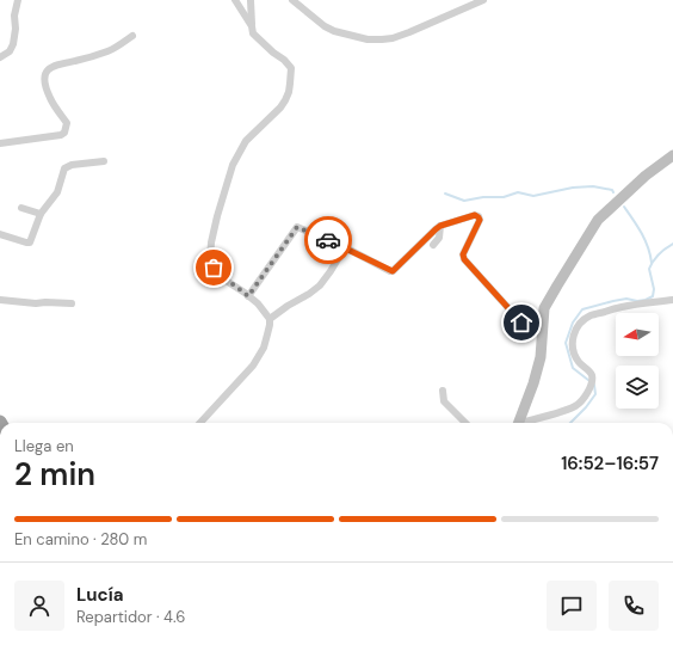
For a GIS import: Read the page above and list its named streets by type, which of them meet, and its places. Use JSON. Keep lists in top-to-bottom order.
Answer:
{
  "north": "left",
  "page": {
    "heading": ["2 min", "Llega en", "16:52–16:57"],
    "panel": ["Lucía", "Repartidor · 4.6"],
    "bar": "En camino · 280 m"
  }
}
